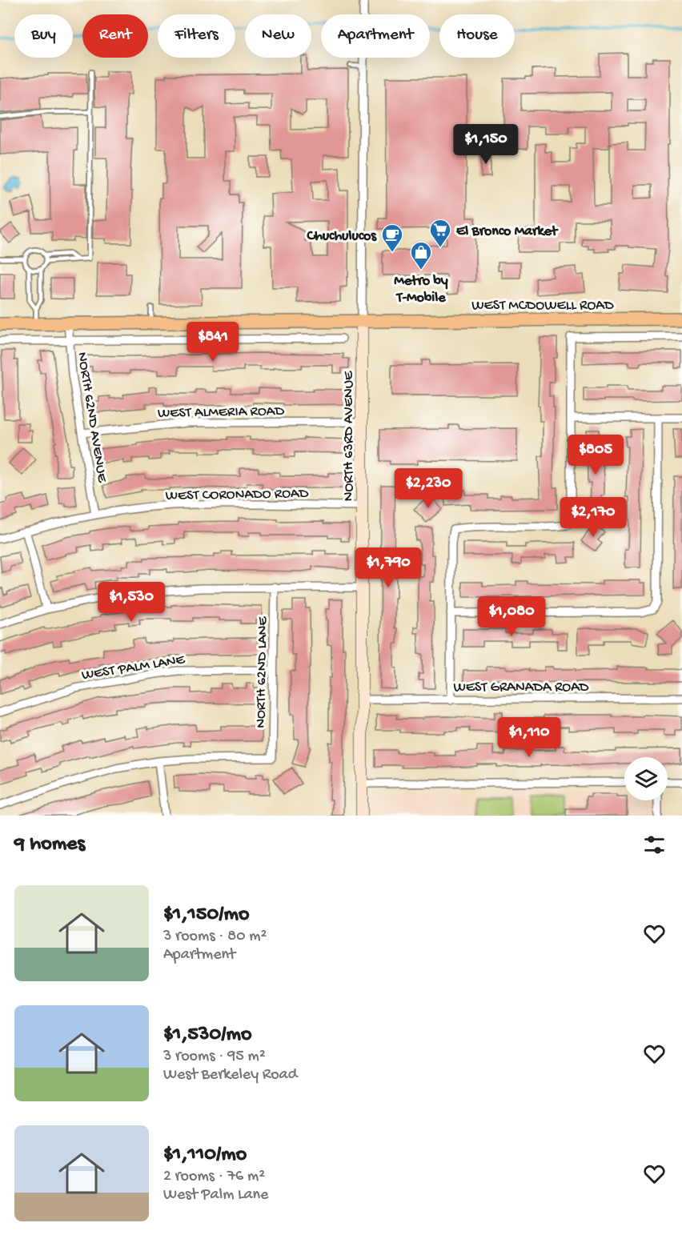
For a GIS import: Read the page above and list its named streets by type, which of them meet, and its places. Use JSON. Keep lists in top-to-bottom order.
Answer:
{
  "streets": {
    "main road": ["WEST MCDOWELL ROAD"],
    "street": [
      "WEST ALMERIA ROAD",
      "NORTH 62ND AVENUE",
      "NORTH 63RD AVENUE",
      "WEST CORONADO ROAD",
      "WEST PALM LANE",
      "NORTH 62ND LANE",
      "WEST GRANADA ROAD"
    ]
  },
  "crossings": [
    ["WEST MCDOWELL ROAD", "NORTH 62ND AVENUE"],
    ["WEST MCDOWELL ROAD", "NORTH 63RD AVENUE"],
    ["WEST ALMERIA ROAD", "NORTH 62ND AVENUE"],
    ["WEST ALMERIA ROAD", "NORTH 63RD AVENUE"],
    ["NORTH 62ND AVENUE", "WEST CORONADO ROAD"],
    ["NORTH 63RD AVENUE", "WEST CORONADO ROAD"],
    ["NORTH 63RD AVENUE", "WEST GRANADA ROAD"],
    ["WEST PALM LANE", "NORTH 62ND LANE"]
  ],
  "places": {
    "supermarket": ["El Bronco Market"],
    "cafe": ["Chuchulucos"],
    "shop": ["Metro by T-Mobile"]
  },
  "page": {
    "chip": [
      "Buy",
      "Rent",
      "Filters",
      "New",
      "Apartment",
      "House"
    ],
    "price": [
      "$1,150",
      "$841",
      "$805",
      "$2,230",
      "$2,170",
      "$1,790",
      "$1,530",
      "$1,080",
      "$1,110"
    ],
    "heading": "9 homes",
    "list": [
      {
        "name": "$1,150/mo",
        "note": "3 rooms · 80 m² · Apartment"
      },
      {
        "name": "$1,530/mo",
        "note": "3 rooms · 95 m² · West Berkeley Road"
      },
      {
        "name": "$1,110/mo",
        "note": "2 rooms · 76 m² · West Palm Lane"
      }
    ]
  }
}
